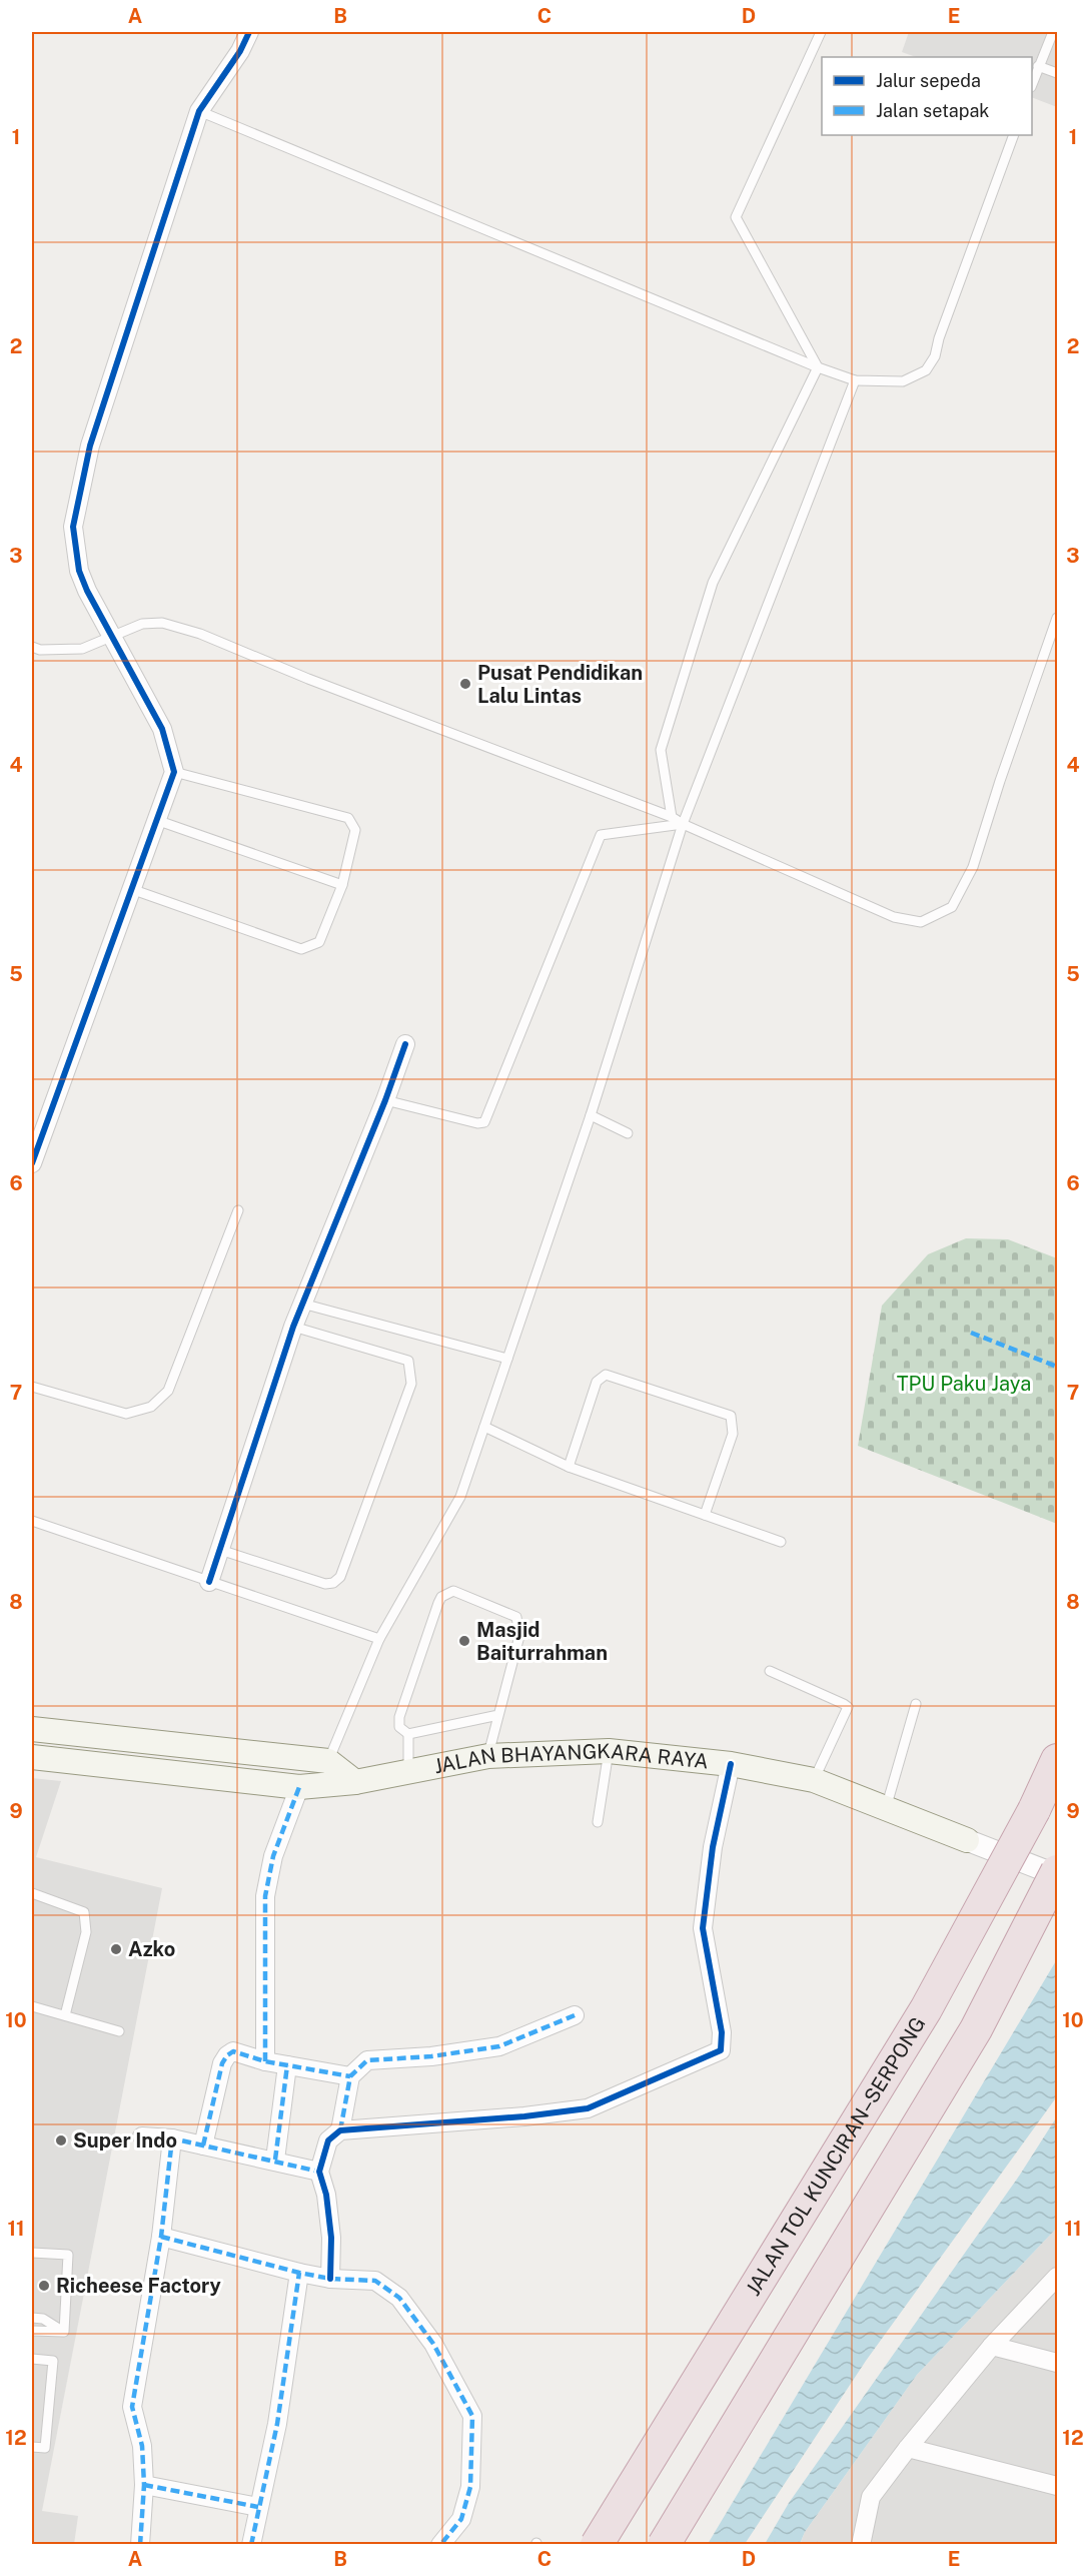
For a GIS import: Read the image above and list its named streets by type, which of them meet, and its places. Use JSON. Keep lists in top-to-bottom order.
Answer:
{
  "streets": {
    "highway": ["JALAN TOL KUNCIRAN–SERPONG"],
    "main road": ["JALAN BHAYANGKARA RAYA"]
  },
  "parks": ["TPU Paku Jaya"],
  "places": [
    "Pusat Pendidikan Lalu Lintas",
    "Masjid Baiturrahman",
    "Azko",
    "Super Indo",
    "Richeese Factory"
  ],
  "legend": ["Jalur sepeda", "Jalan setapak"],
  "grid": {
    "columns": [
      "A",
      "B",
      "C",
      "D",
      "E"
    ],
    "rows": [
      "1",
      "2",
      "3",
      "4",
      "5",
      "6",
      "7",
      "8",
      "9",
      "10",
      "11",
      "12"
    ]
  }
}
